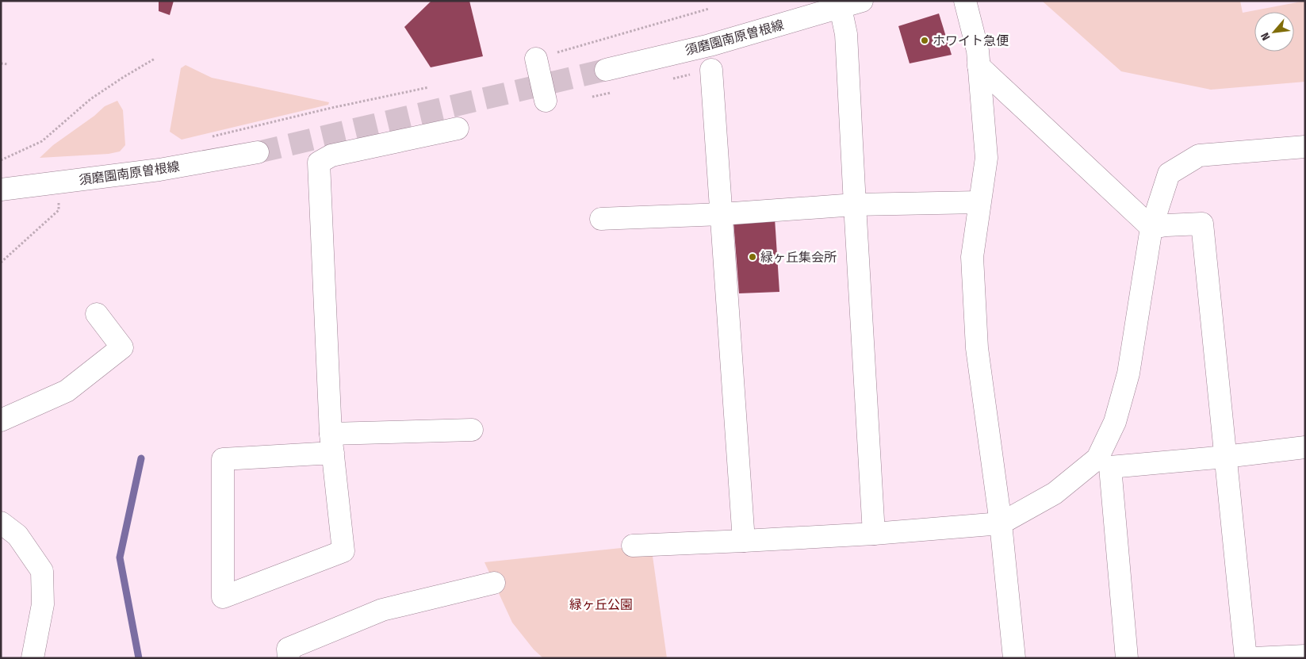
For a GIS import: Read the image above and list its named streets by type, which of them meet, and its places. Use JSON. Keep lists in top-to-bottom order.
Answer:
{
  "streets": {
    "street": ["須磨園南原曽根線"]
  },
  "parks": ["緑ヶ丘公園"],
  "places": ["ホワイト急便", "緑ヶ丘集会所"],
  "north": "bottom left"
}
